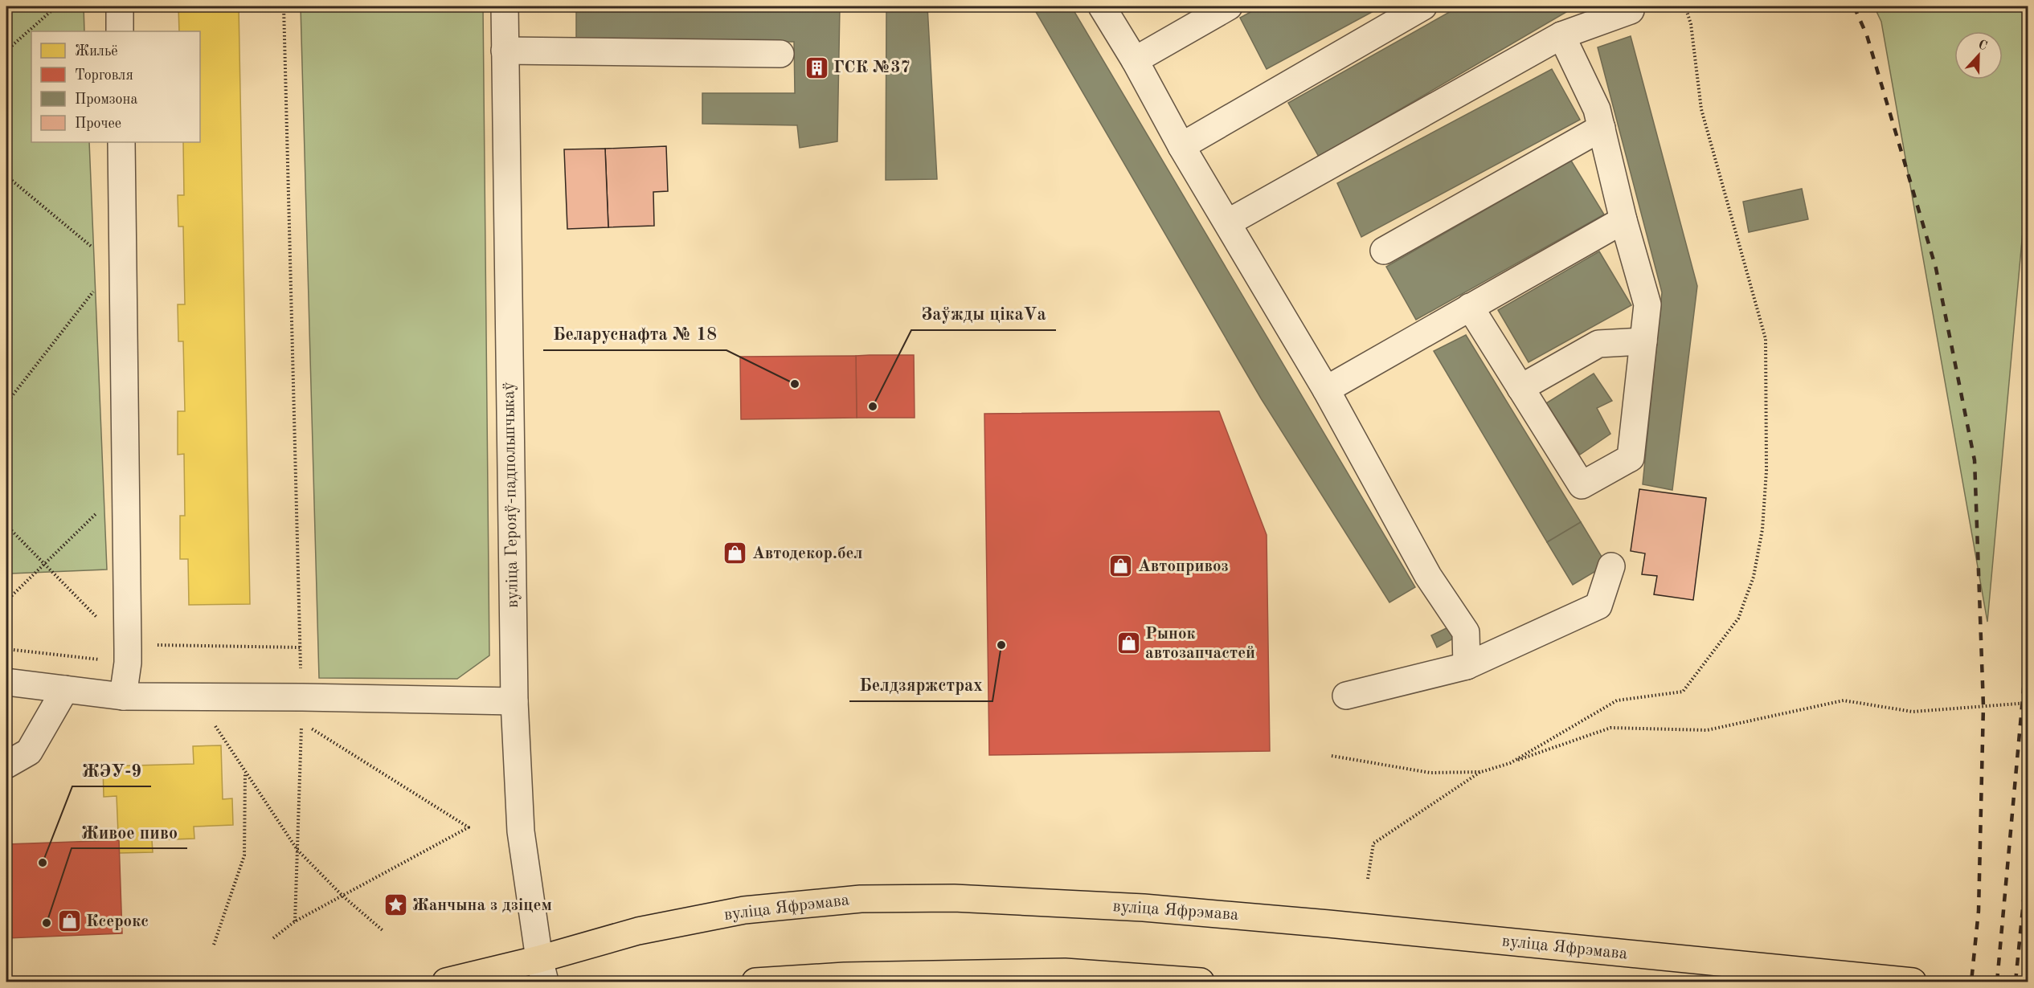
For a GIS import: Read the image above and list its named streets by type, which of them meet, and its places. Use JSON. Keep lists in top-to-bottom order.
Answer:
{
  "streets": {
    "main road": ["вуліца Яфрэмава"],
    "street": ["вуліца Герояў-падпольшчыкаў"]
  },
  "crossings": [
    ["вуліца Герояў-падпольшчыкаў", "вуліца Яфрэмава"]
  ],
  "places": {
    "building": ["ГСК №37"],
    "other": [
      "Беларуснафта № 18",
      "Заўжды цікаVа",
      "Белдзяржстрах",
      "ЖЭУ-9",
      "Живое пиво"
    ],
    "shop": [
      "Автодекор.бел",
      "Автопривоз",
      "Рынок автозапчастей",
      "Ксерокс"
    ],
    "place": ["Жанчына з дзіцем"]
  },
  "legend": [
    "Жильё",
    "Торговля",
    "Промзона",
    "Прочее"
  ],
  "north": "top"
}
